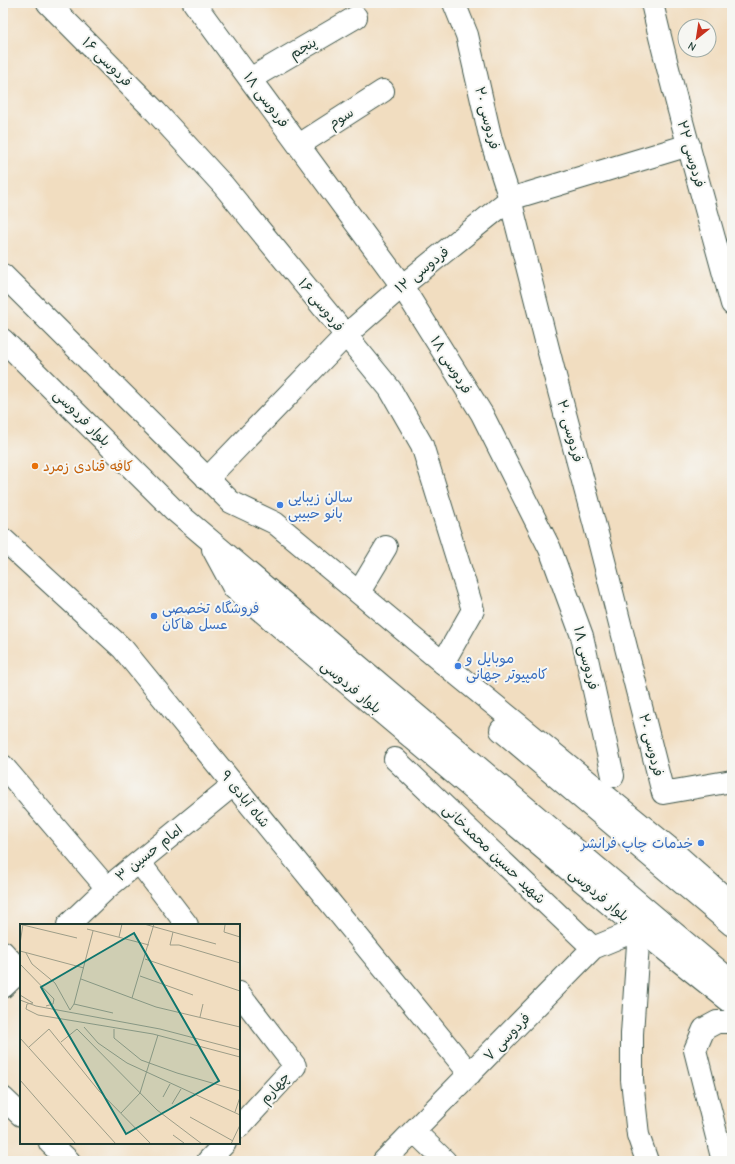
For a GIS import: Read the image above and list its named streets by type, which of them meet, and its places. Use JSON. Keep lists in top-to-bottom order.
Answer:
{
  "streets": {
    "street": [
      "پنجم",
      "فردوسی ۱۶",
      "فردوسی ۱۸",
      "سوم",
      "فردوسی ۲۰",
      "فردوسی ۲۲",
      "فردوسی ۱۲",
      "بلوار فردوسی",
      "شاه آبادی ۹",
      "امام حسین ۳",
      "شهید حسین محمدخانی",
      "فردوسی ۷",
      "چهارم"
    ]
  },
  "crossings": [
    ["پنجم", "فردوسی ۱۸"],
    ["فردوسی ۱۶", "فردوسی ۱۲"],
    ["فردوسی ۱۸", "سوم"],
    ["فردوسی ۱۸", "فردوسی ۱۲"],
    ["فردوسی ۲۰", "فردوسی ۱۲"],
    ["فردوسی ۲۲", "فردوسی ۱۲"],
    ["بلوار فردوسی", "فردوسی ۷"],
    ["شاه آبادی ۹", "امام حسین ۳"],
    ["شاه آبادی ۹", "فردوسی ۷"],
    ["شهید حسین محمدخانی", "فردوسی ۷"]
  ],
  "places": [
    "کافه قنادی زمرد",
    "سالن زیبایی بانو حبیبی",
    "فروشگاه تخصصی عسل هاکان",
    "موبایل و کامپیوتر جهانی",
    "خدمات چاپ فرانشر"
  ],
  "north": "bottom left"
}
